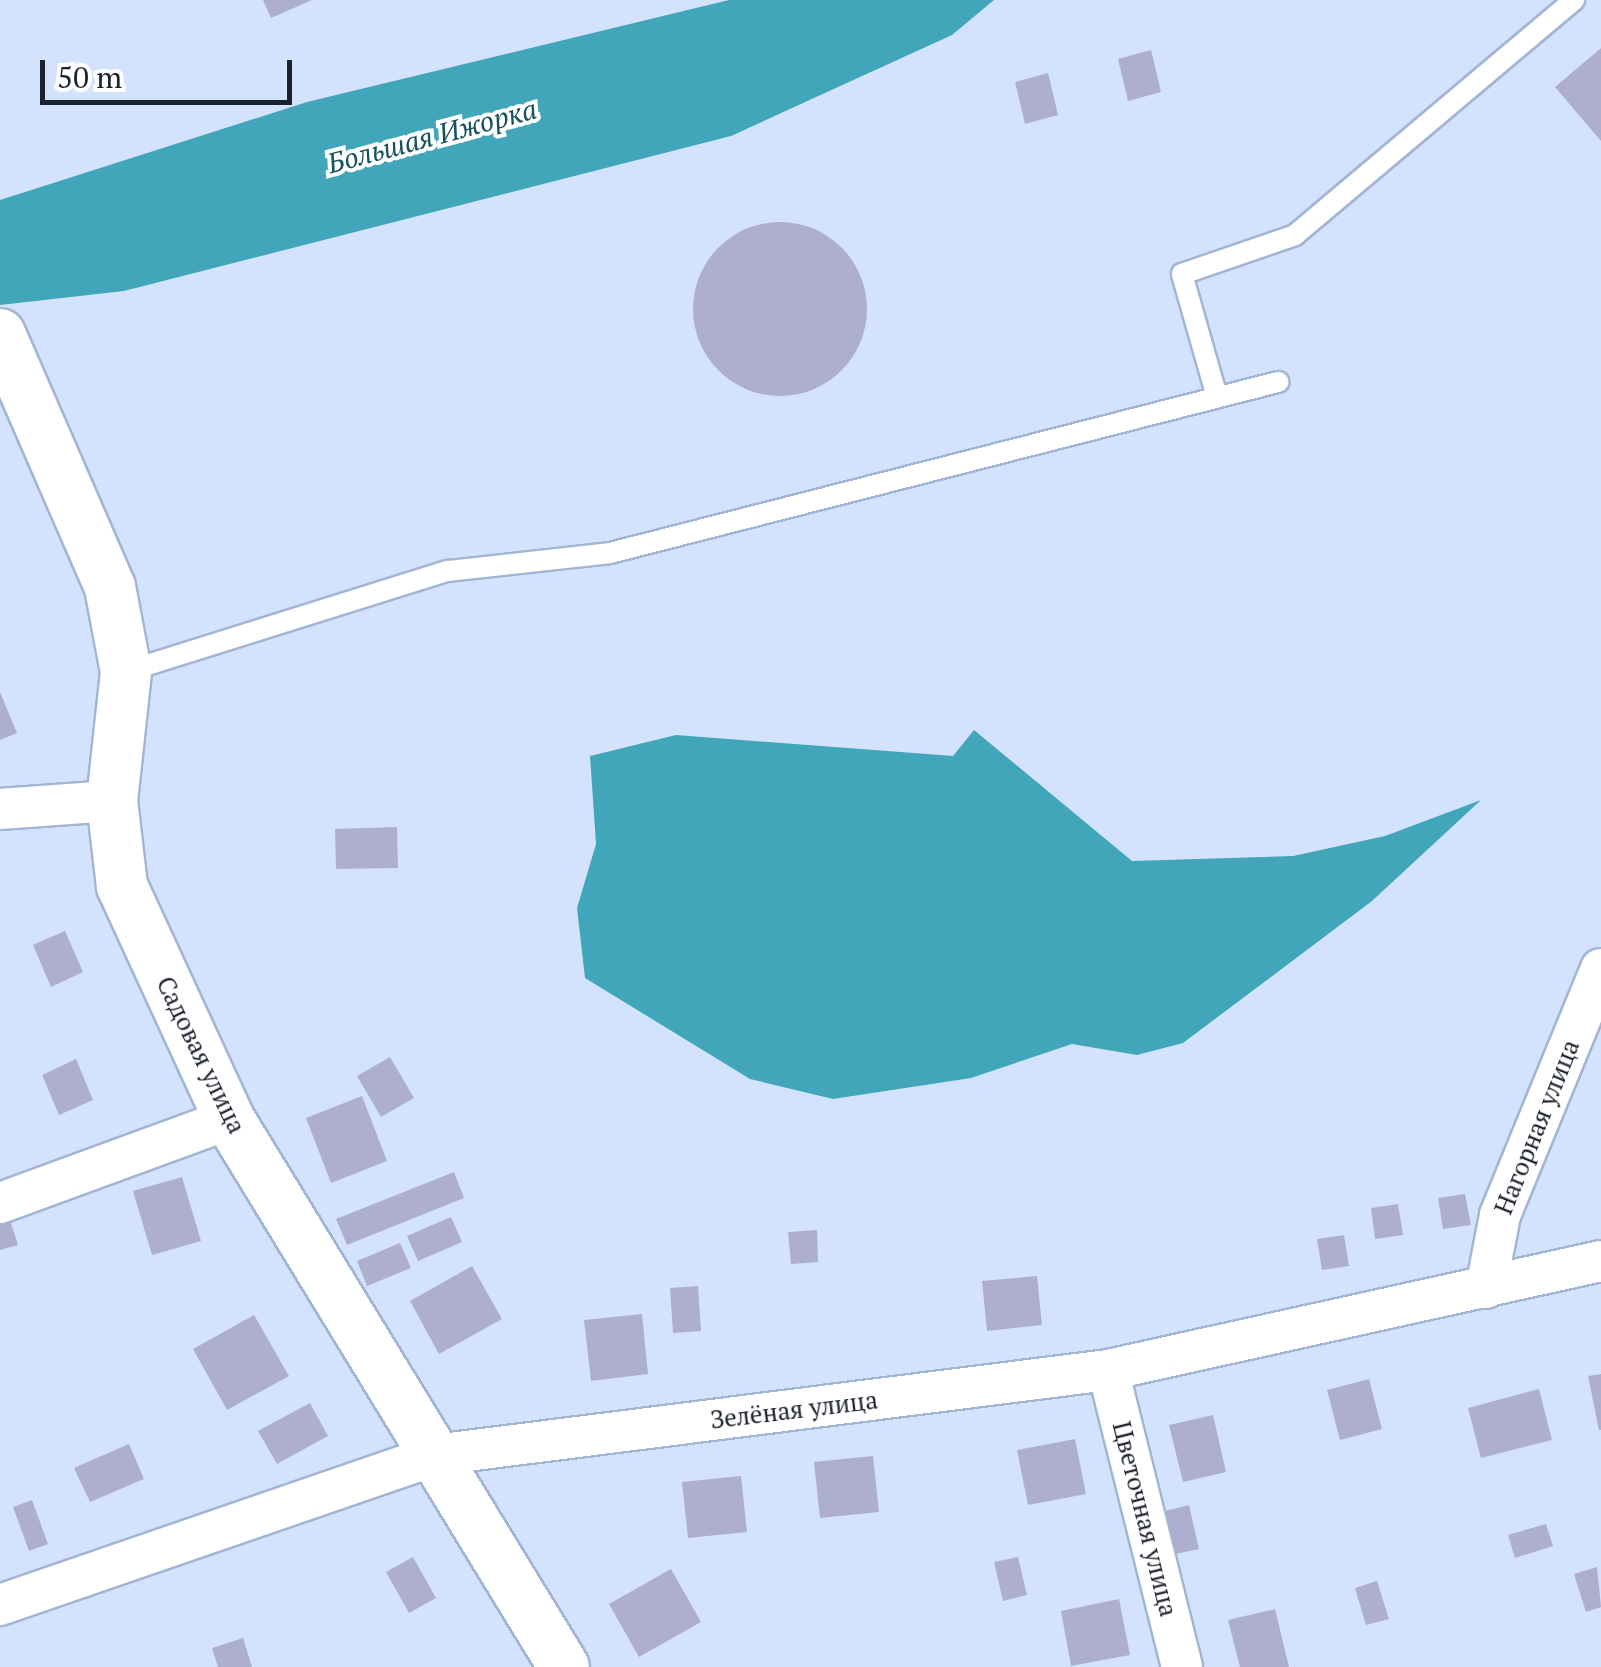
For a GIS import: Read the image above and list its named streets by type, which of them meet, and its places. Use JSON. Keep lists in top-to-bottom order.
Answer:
{
  "streets": {
    "street": [
      "Садовая улица",
      "Нагорная улица",
      "Зелёная улица",
      "Цветочная улица"
    ]
  },
  "crossings": [
    ["Садовая улица", "Зелёная улица"],
    ["Нагорная улица", "Зелёная улица"],
    ["Зелёная улица", "Цветочная улица"]
  ],
  "water": ["Большая Ижорка"],
  "scale_bar": "50 m"
}
